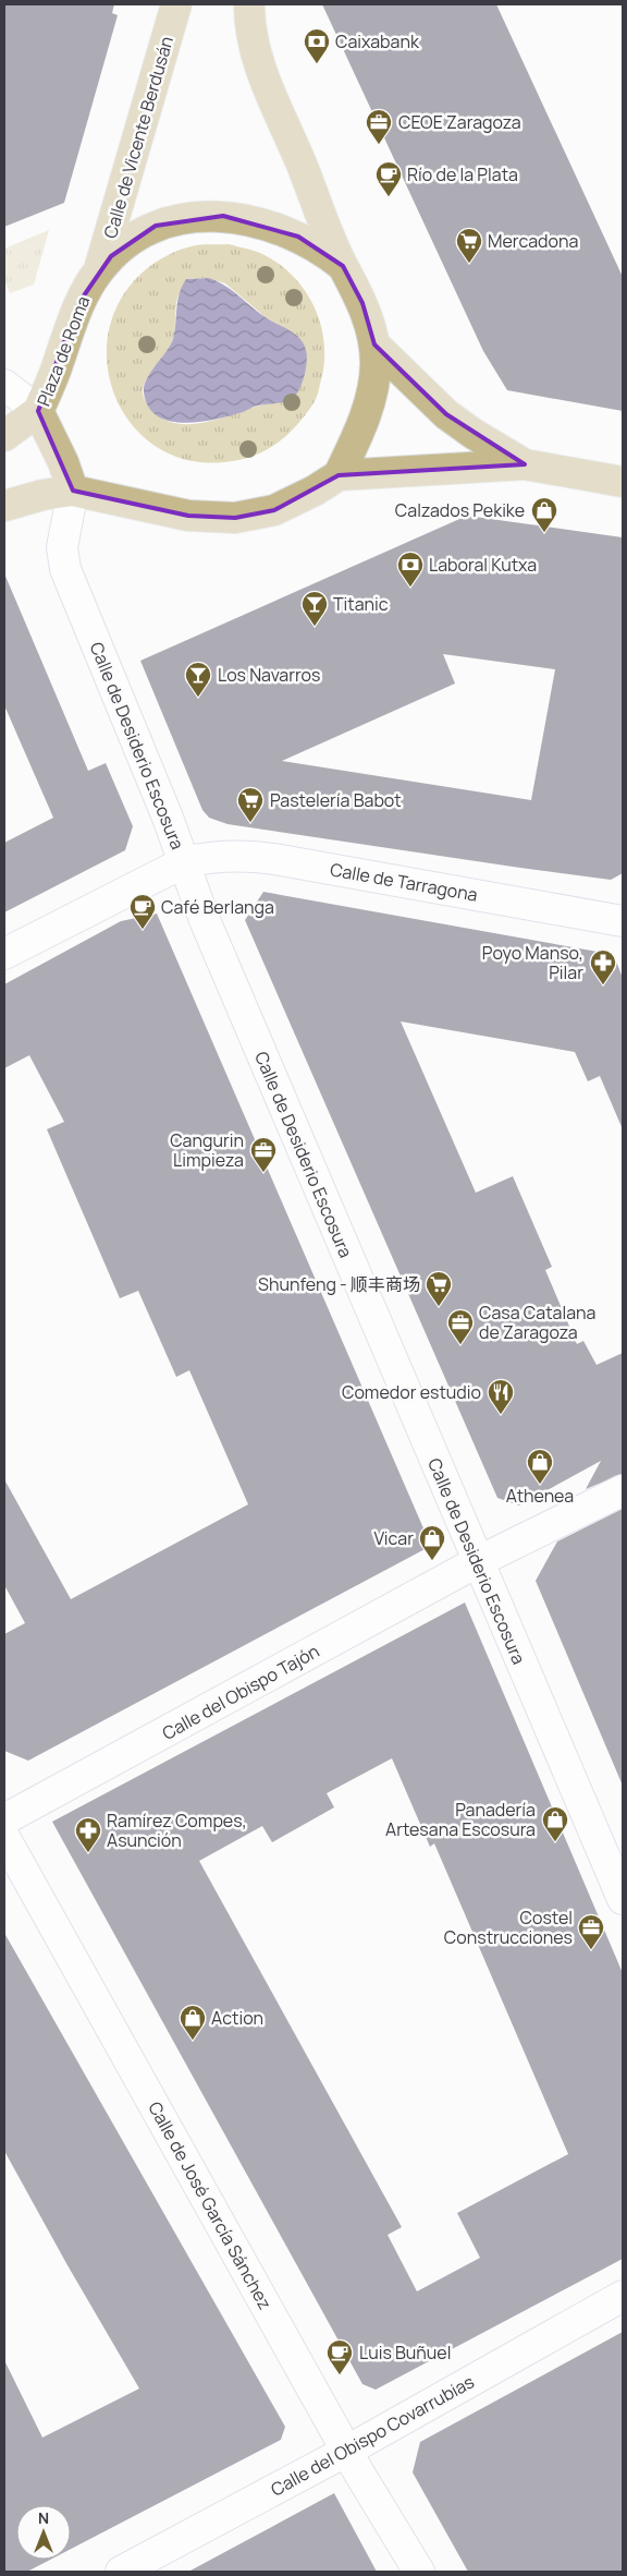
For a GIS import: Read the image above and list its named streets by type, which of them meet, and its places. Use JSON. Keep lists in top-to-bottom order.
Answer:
{
  "streets": {
    "main road": ["Calle de Vicente Berdusán", "Plaza de Roma"],
    "street": [
      "Calle de Desiderio Escosura",
      "Calle de Tarragona",
      "Calle del Obispo Tajón",
      "Calle de José García Sánchez",
      "Calle del Obispo Covarrubias"
    ]
  },
  "crossings": [
    ["Calle de Vicente Berdusán", "Plaza de Roma"],
    ["Plaza de Roma", "Calle de Desiderio Escosura"],
    ["Calle de Desiderio Escosura", "Calle de Tarragona"],
    ["Calle de Desiderio Escosura", "Calle del Obispo Tajón"],
    ["Calle de José García Sánchez", "Calle del Obispo Covarrubias"]
  ],
  "places": {
    "bank": ["Caixabank", "Laboral Kutxa"],
    "office": [
      "CEOE Zaragoza",
      "Cangurin Limpieza",
      "Casa Catalana de Zaragoza",
      "Costel Construcciones"
    ],
    "cafe": ["Río de la Plata", "Café Berlanga", "Luis Buñuel"],
    "supermarket": ["Mercadona", "Pastelería Babot", "Shunfeng - 顺丰商场"],
    "shop": [
      "Calzados Pekike",
      "Athenea",
      "Vicar",
      "Panadería Artesana Escosura",
      "Action"
    ],
    "bar": ["Titanic", "Los Navarros"],
    "pharmacy": ["Poyo Manso, Pilar", "Ramírez Compes, Asunción"],
    "restaurant": ["Comedor estudio"]
  },
  "north": "top"
}
